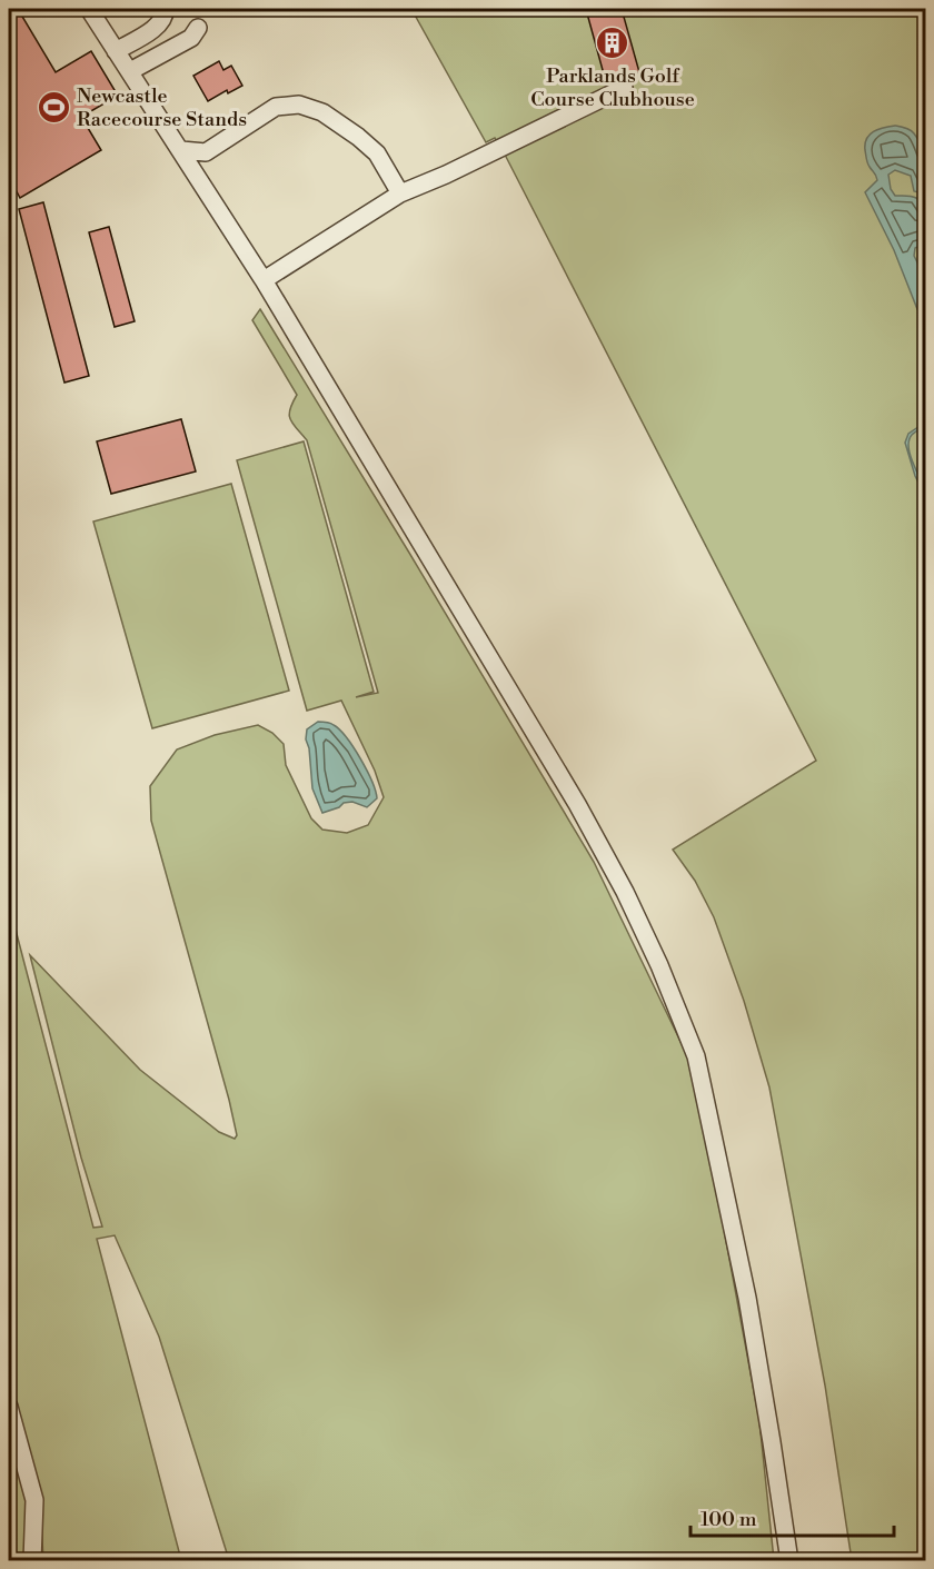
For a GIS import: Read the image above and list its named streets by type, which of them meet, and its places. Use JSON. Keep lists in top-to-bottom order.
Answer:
{
  "places": {
    "building": ["Parklands Golf Course Clubhouse"],
    "sports": ["Newcastle Racecourse Stands"]
  },
  "scale_bar": "100 m"
}
